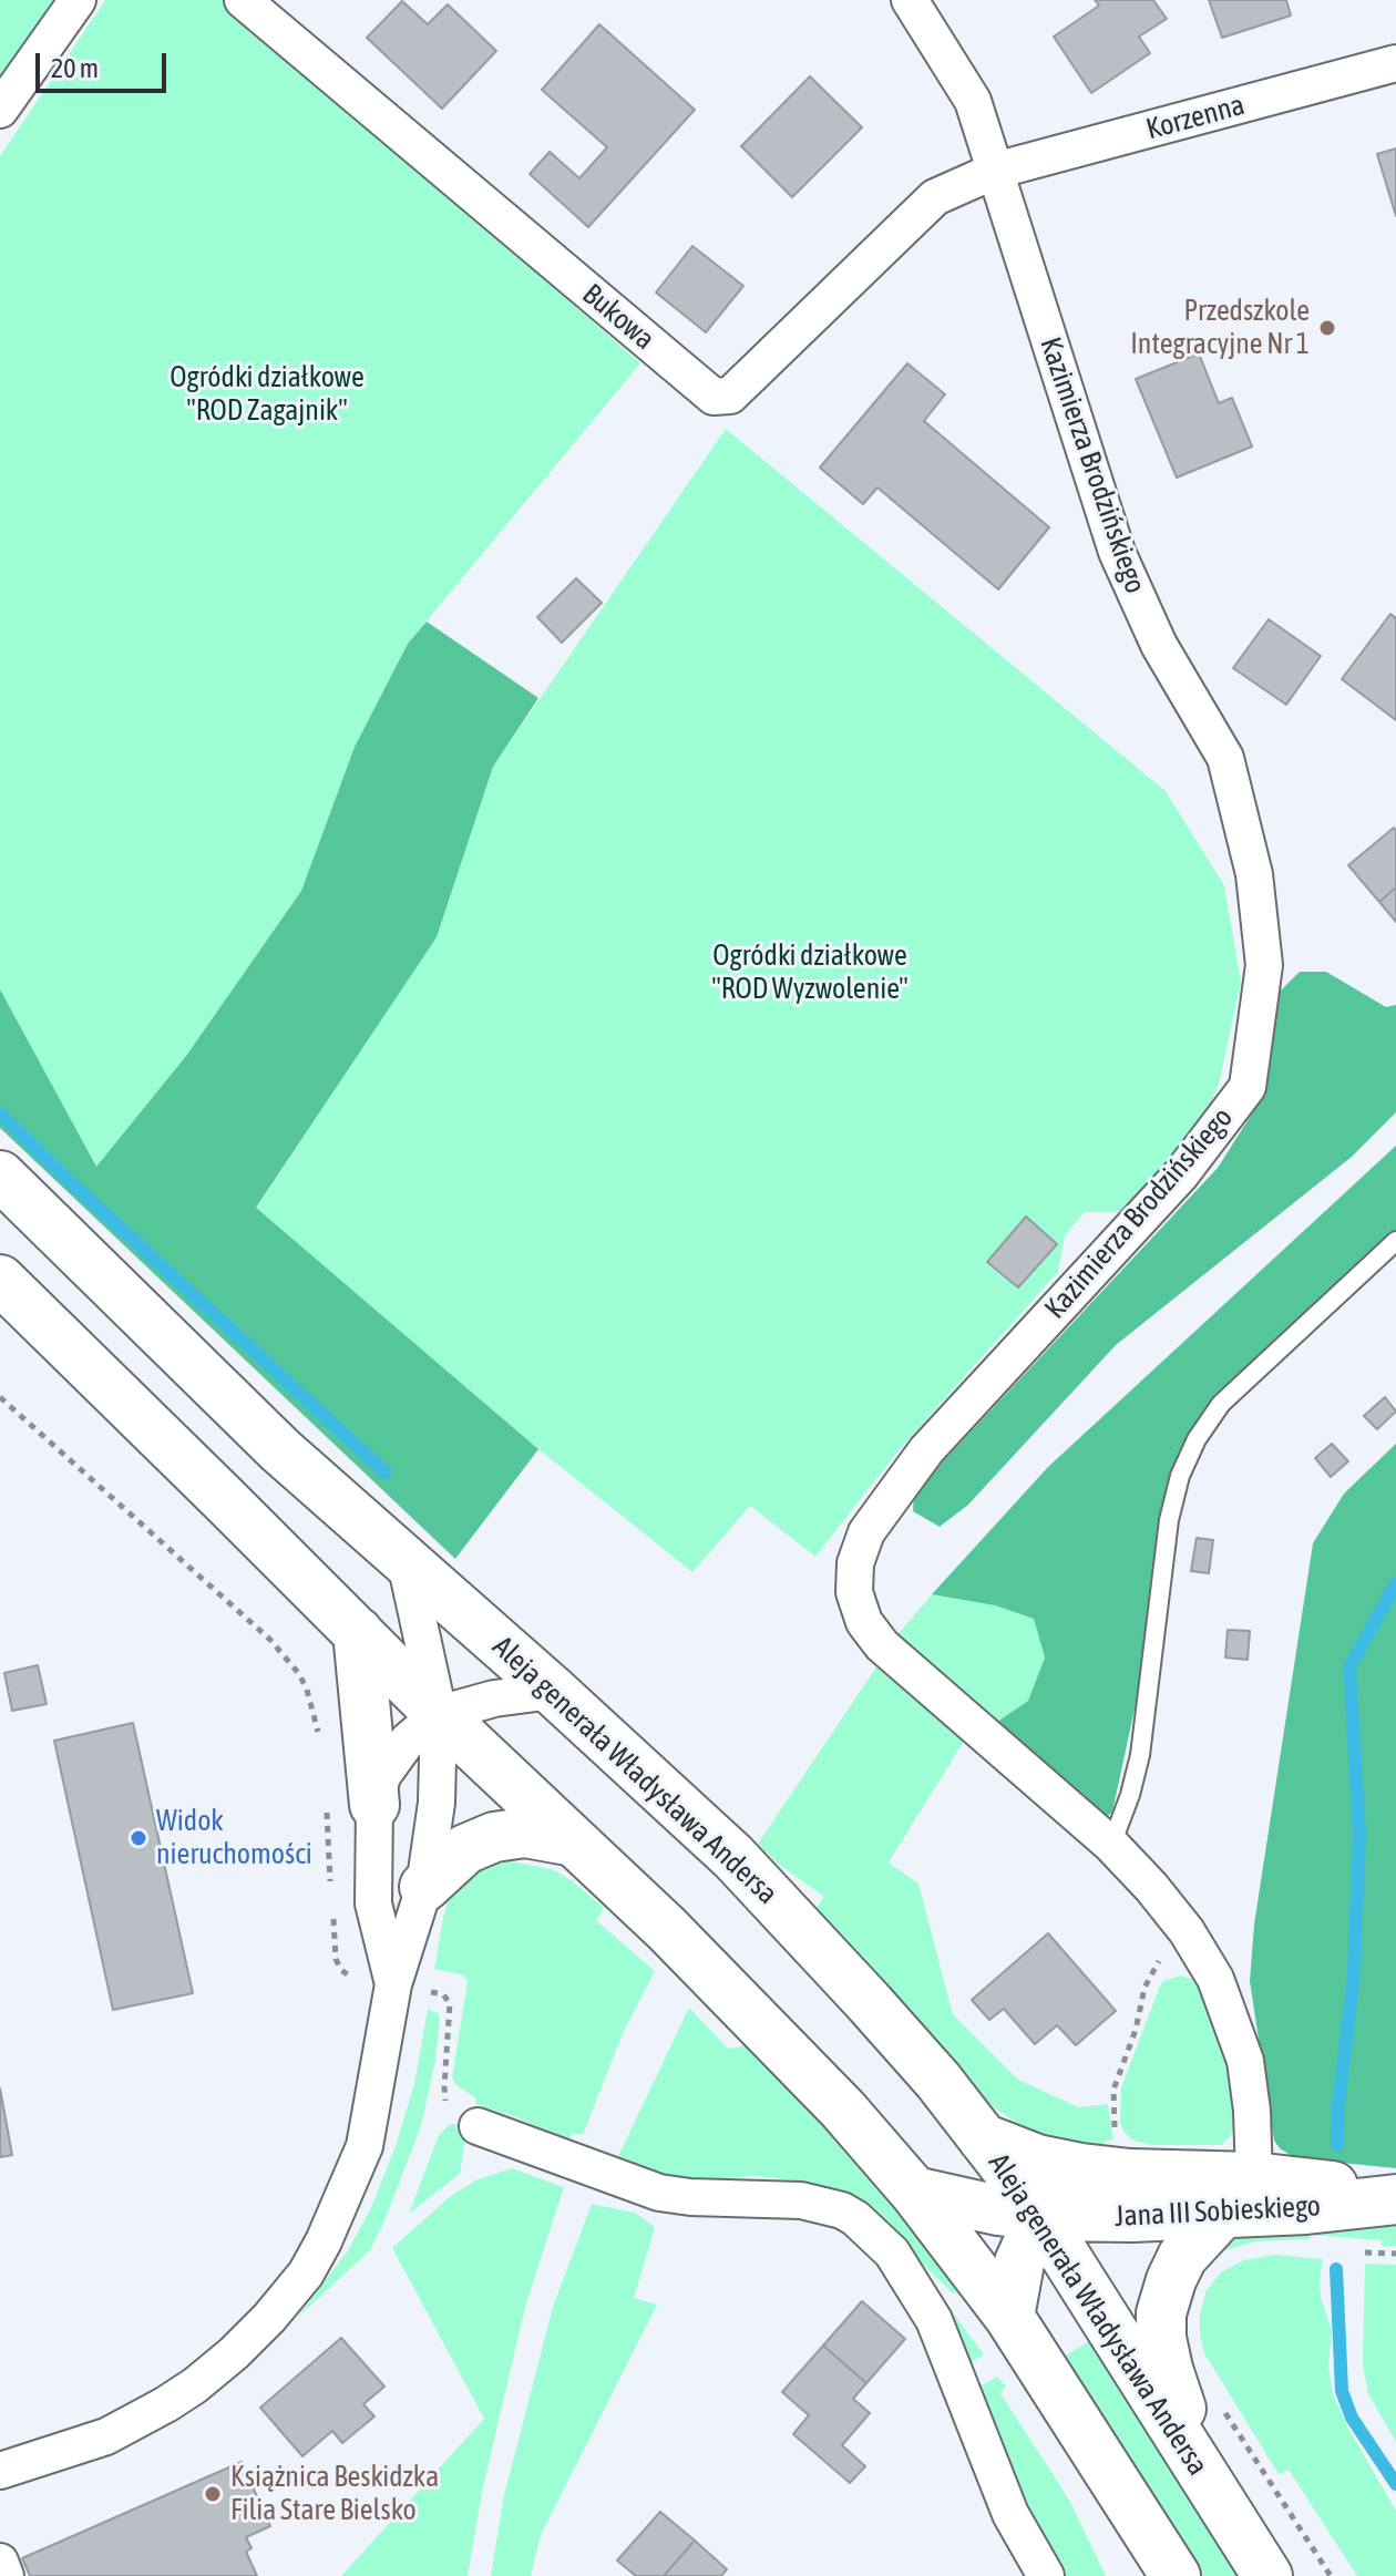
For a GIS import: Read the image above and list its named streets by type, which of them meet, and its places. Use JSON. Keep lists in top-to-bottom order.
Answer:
{
  "streets": {
    "main road": ["Aleja generała Władysława Andersa", "Jana III Sobieskiego"],
    "street": ["Korzenna", "Bukowa", "Kazimierza Brodzińskiego"]
  },
  "crossings": [
    ["Korzenna", "Bukowa"],
    ["Korzenna", "Kazimierza Brodzińskiego"],
    ["Bukowa", "Kazimierza Brodzińskiego"],
    ["Kazimierza Brodzińskiego", "Jana III Sobieskiego"],
    ["Aleja generała Władysława Andersa", "Jana III Sobieskiego"]
  ],
  "parks": ["Ogródki działkowe \"ROD Zagajnik\"", "Ogródki działkowe \"ROD Wyzwolenie\""],
  "places": ["Przedszkole Integracyjne Nr 1", "Widok nieruchomości", "Książnica Beskidzka Filia Stare Bielsko"],
  "scale_bar": "20 m"
}
